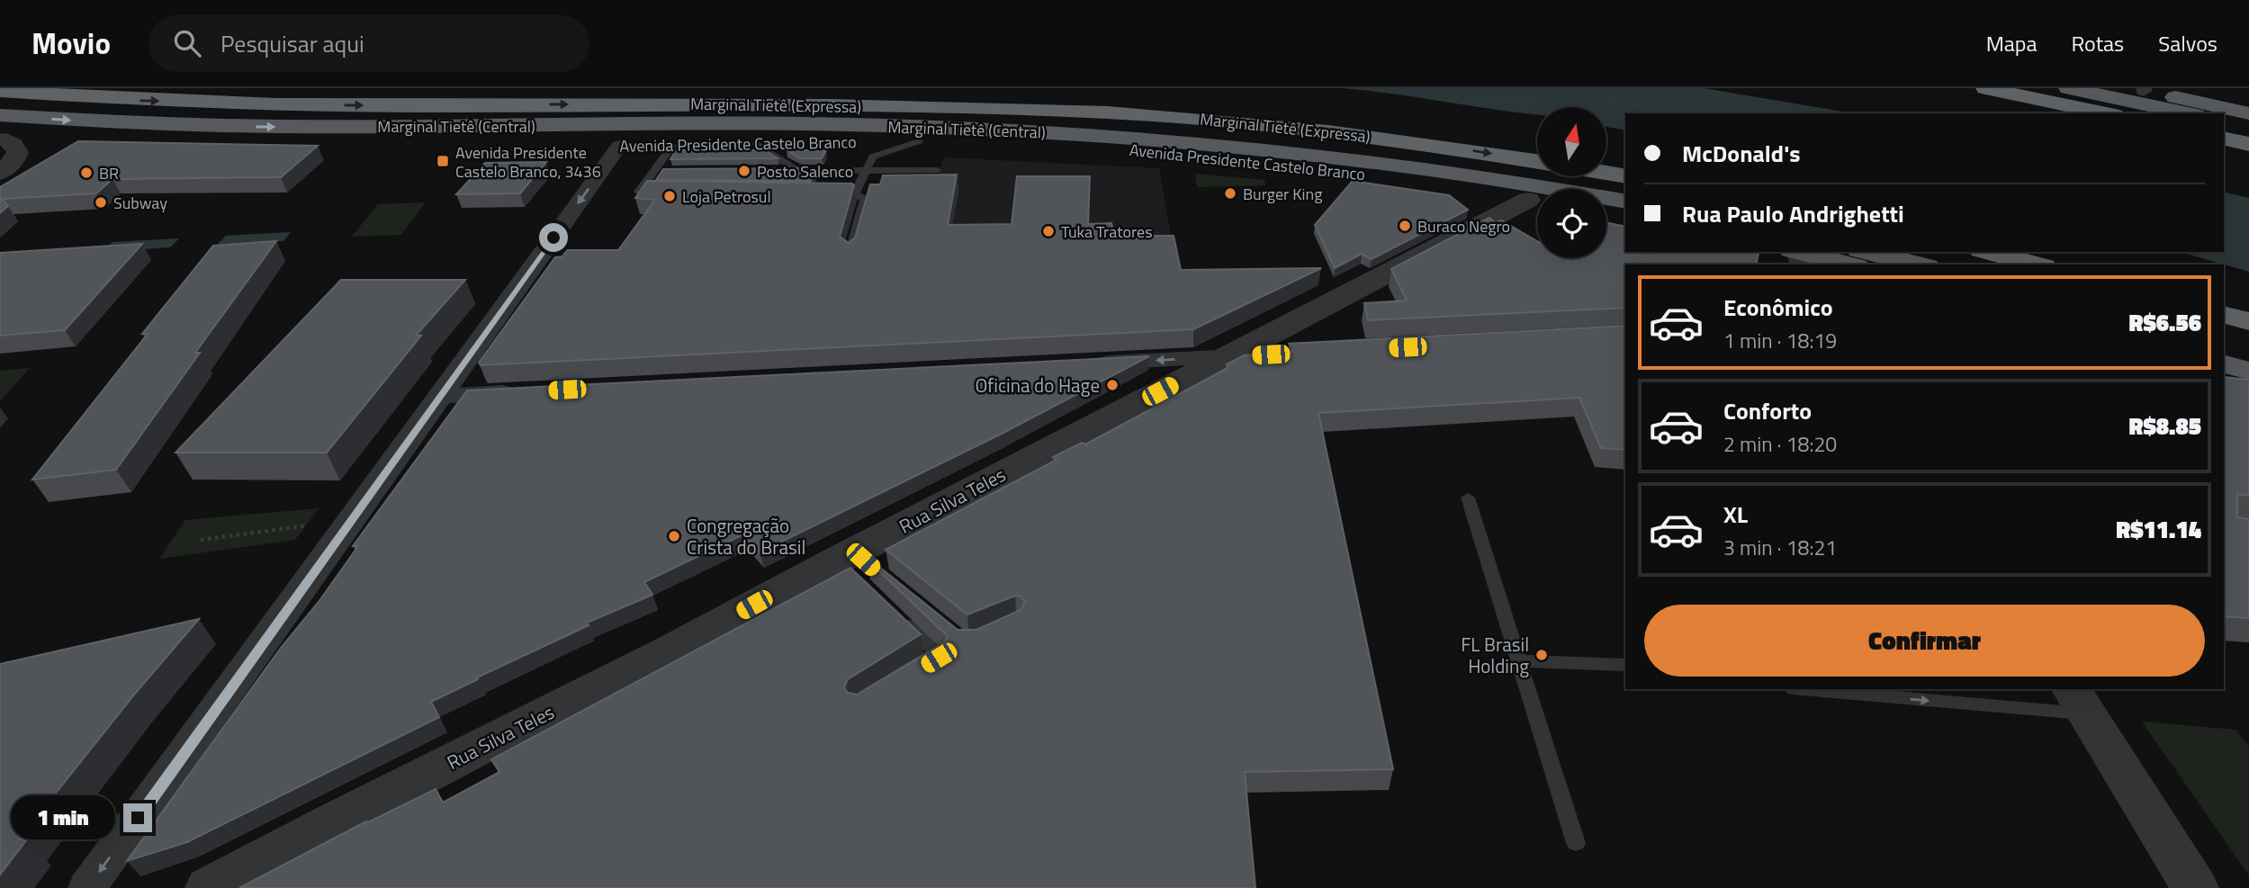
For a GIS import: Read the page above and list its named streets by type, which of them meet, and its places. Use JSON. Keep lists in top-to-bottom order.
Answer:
{
  "streets": {
    "highway": ["Marginal Tietê (Expressa)", "Marginal Tietê (Central)", "Avenida Presidente Castelo Branco"],
    "street": ["Rua Silva Teles"]
  },
  "places": {
    "transit": ["Avenida Presidente Castelo Branco, 3436"],
    "other": [
      "Posto Salenco",
      "BR",
      "Burger King",
      "Loja Petrosul",
      "Subway",
      "Buraco Negro",
      "Tuka Tratores",
      "Oficina do Hage",
      "Congregação Crista do Brasil",
      "FL Brasil Holding"
    ]
  },
  "north": "top",
  "page": {
    "header": "Movio",
    "search": "Pesquisar aqui",
    "nav": ["Mapa", "Rotas", "Salvos"],
    "banner": ["McDonald's", "Rua Paulo Andrighetti"],
    "list": [
      {
        "name": "Econômico",
        "note": "1 min · 18:19",
        "value": "R$6.56"
      },
      {
        "name": "Conforto",
        "note": "2 min · 18:20",
        "value": "R$8.85"
      },
      {
        "name": "XL",
        "note": "3 min · 18:21",
        "value": "R$11.14"
      }
    ],
    "buttons": "Confirmar",
    "bubble": "1 min"
  }
}
